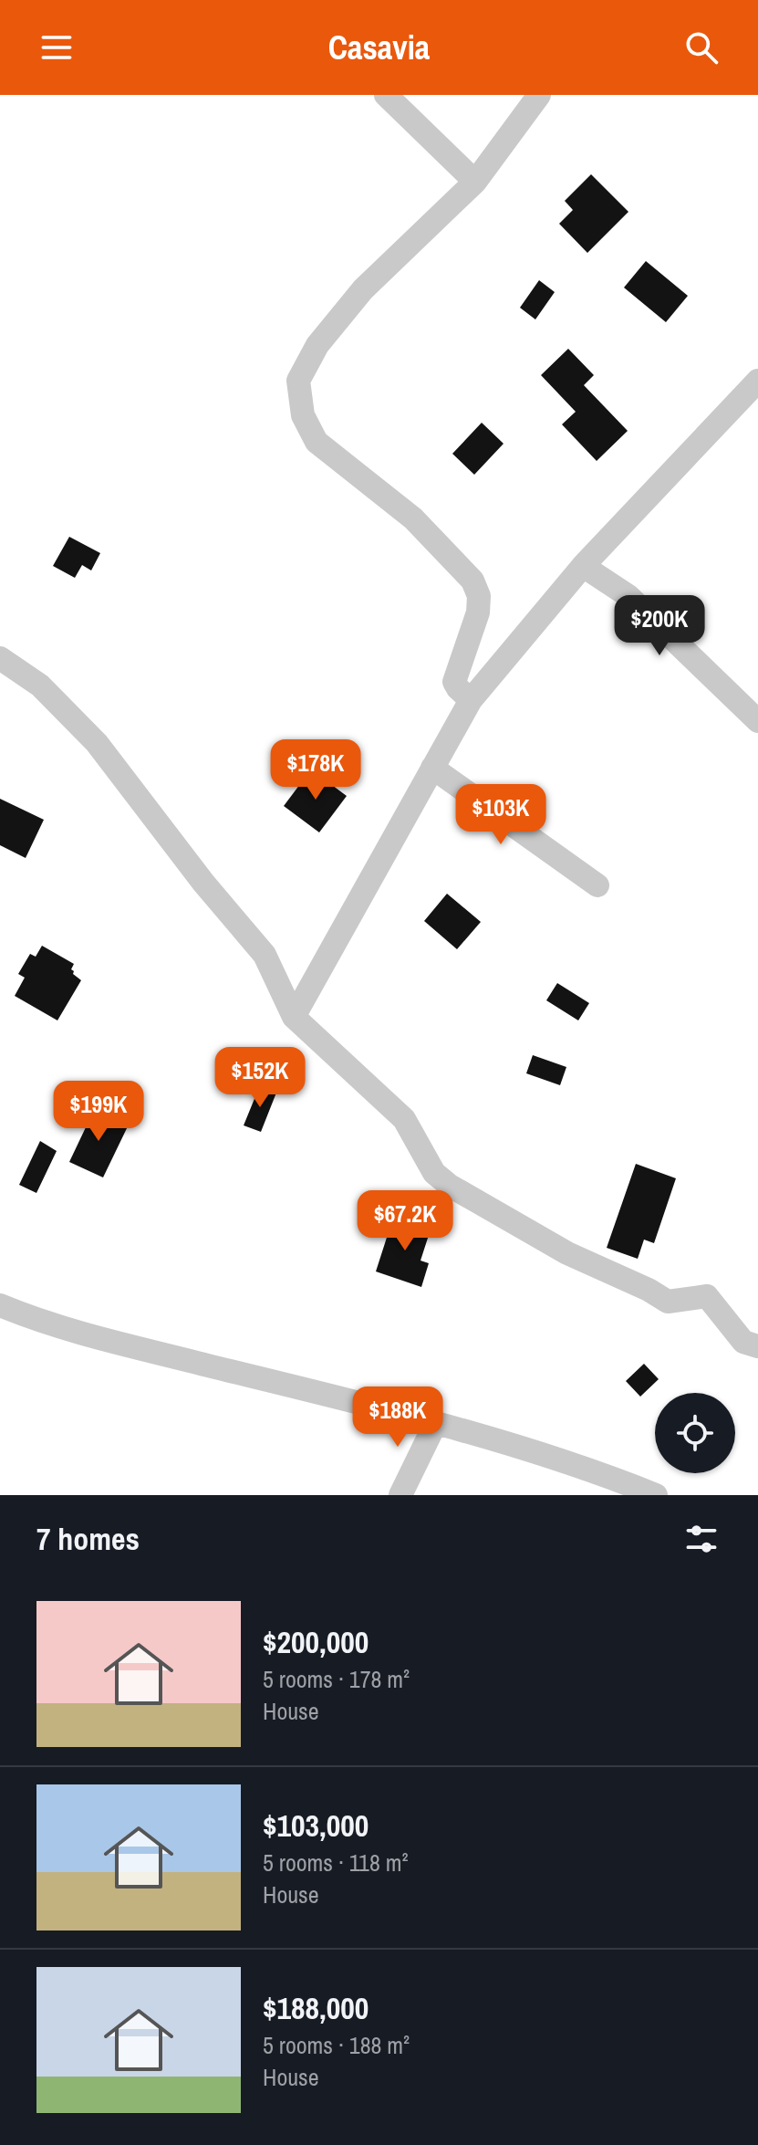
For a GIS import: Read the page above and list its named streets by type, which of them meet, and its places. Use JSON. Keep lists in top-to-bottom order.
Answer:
{
  "page": {
    "header": "Casavia",
    "price": [
      "$200K",
      "$178K",
      "$103K",
      "$152K",
      "$199K",
      "$67.2K",
      "$188K"
    ],
    "heading": "7 homes",
    "list": [
      {
        "name": "$200,000",
        "note": "5 rooms · 178 m² · House"
      },
      {
        "name": "$103,000",
        "note": "5 rooms · 118 m² · House"
      },
      {
        "name": "$188,000",
        "note": "5 rooms · 188 m² · House"
      }
    ]
  }
}
